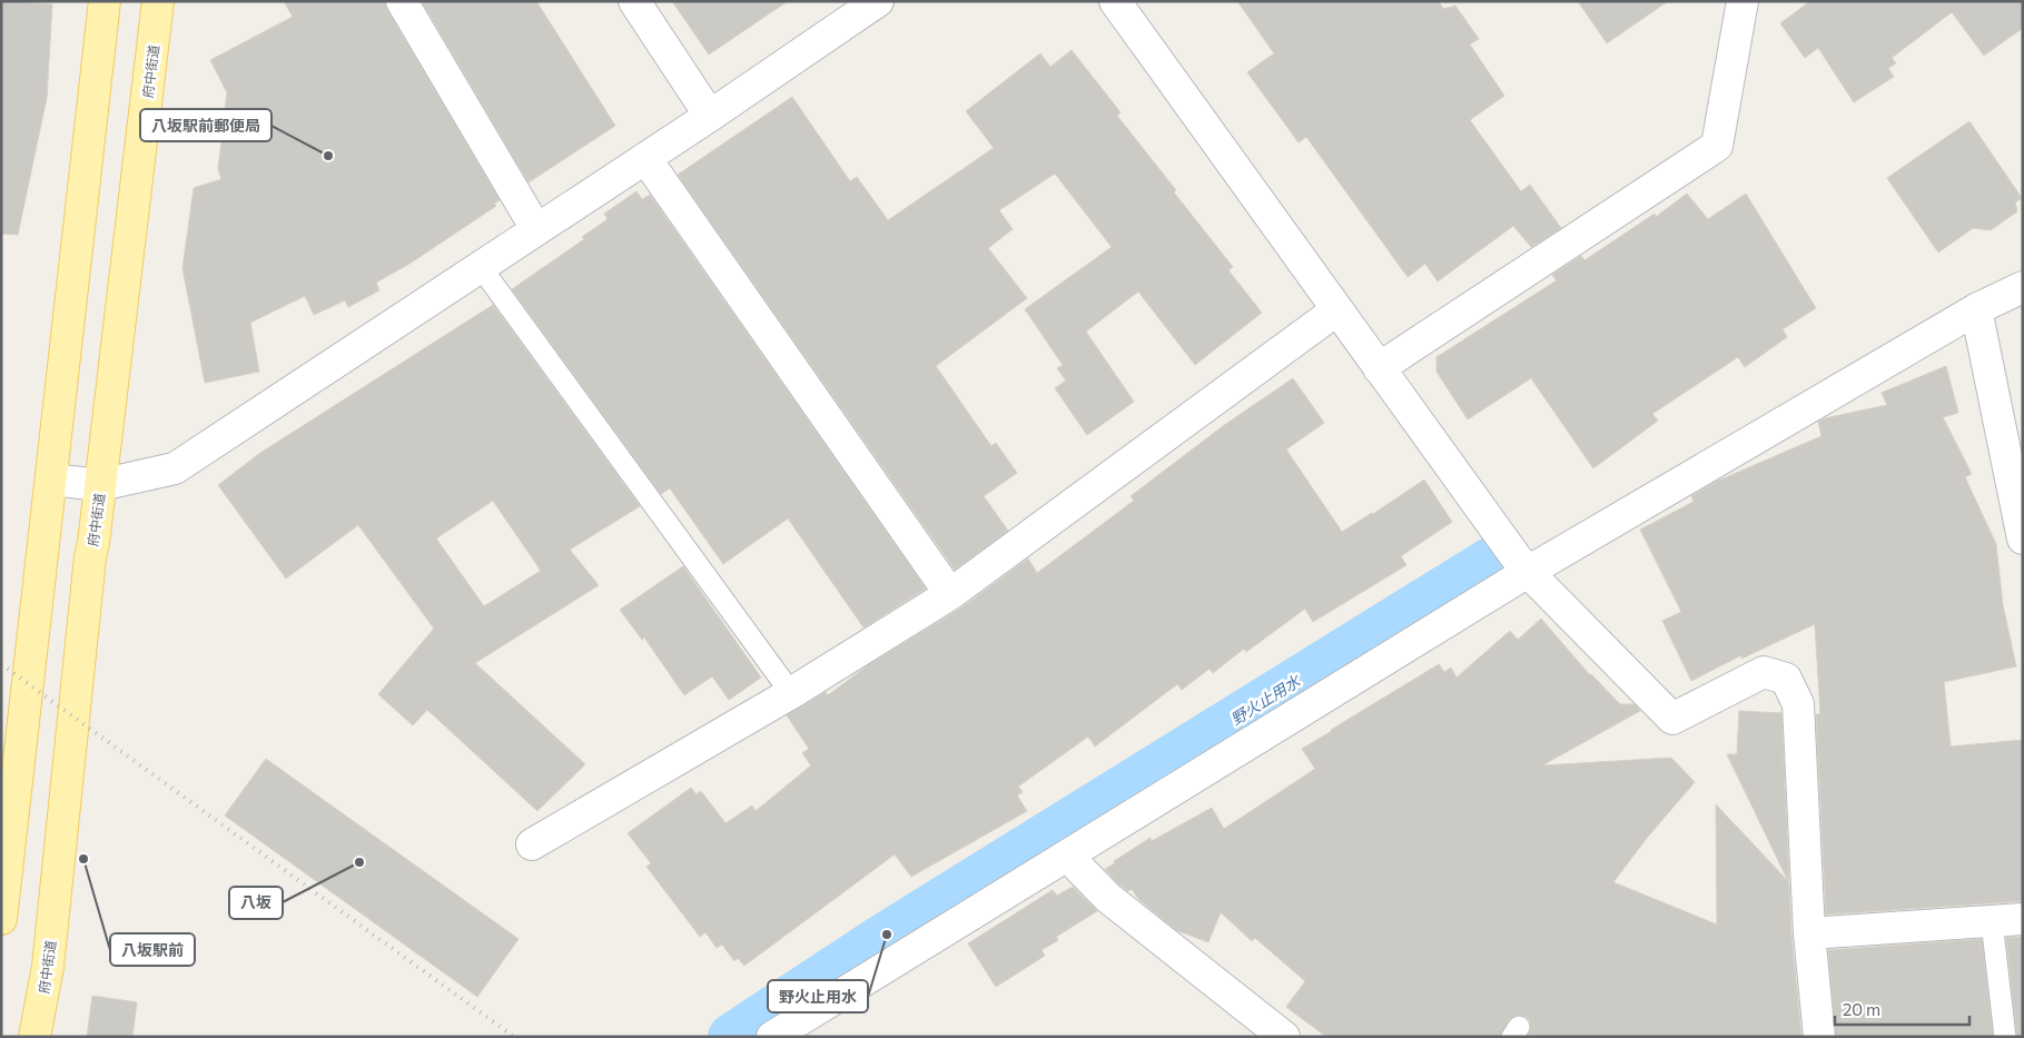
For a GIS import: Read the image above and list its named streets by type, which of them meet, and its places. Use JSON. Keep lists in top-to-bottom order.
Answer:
{
  "streets": {
    "main road": ["府中街道"]
  },
  "water": ["野火止用水"],
  "places": [
    "八坂駅前郵便局",
    "八坂駅前",
    "八坂",
    "野火止用水"
  ],
  "scale_bar": "20 m"
}
